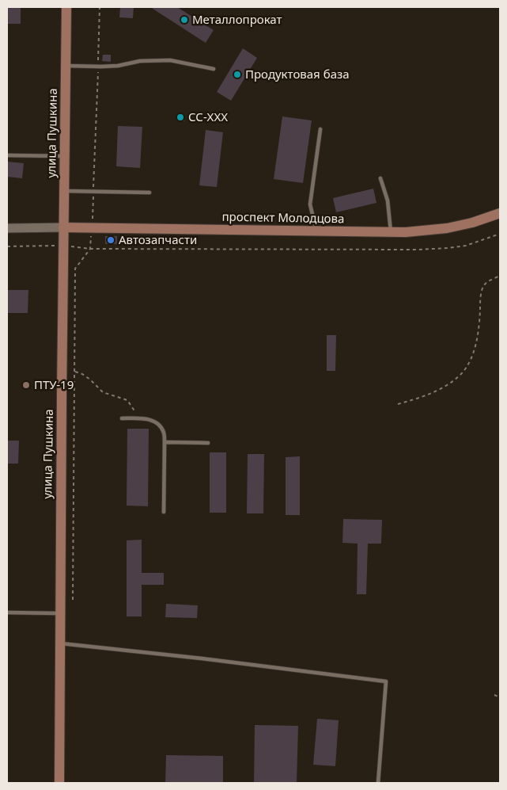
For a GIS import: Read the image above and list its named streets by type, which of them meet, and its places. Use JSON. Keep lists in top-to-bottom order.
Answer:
{
  "streets": {
    "main road": ["улица Пушкина", "проспект Молодцова"]
  },
  "crossings": [
    ["улица Пушкина", "проспект Молодцова"]
  ],
  "places": [
    "Металлопрокат",
    "Продуктовая база",
    "СС-ХХХ",
    "Автозапчасти",
    "ПТУ-19"
  ]
}
